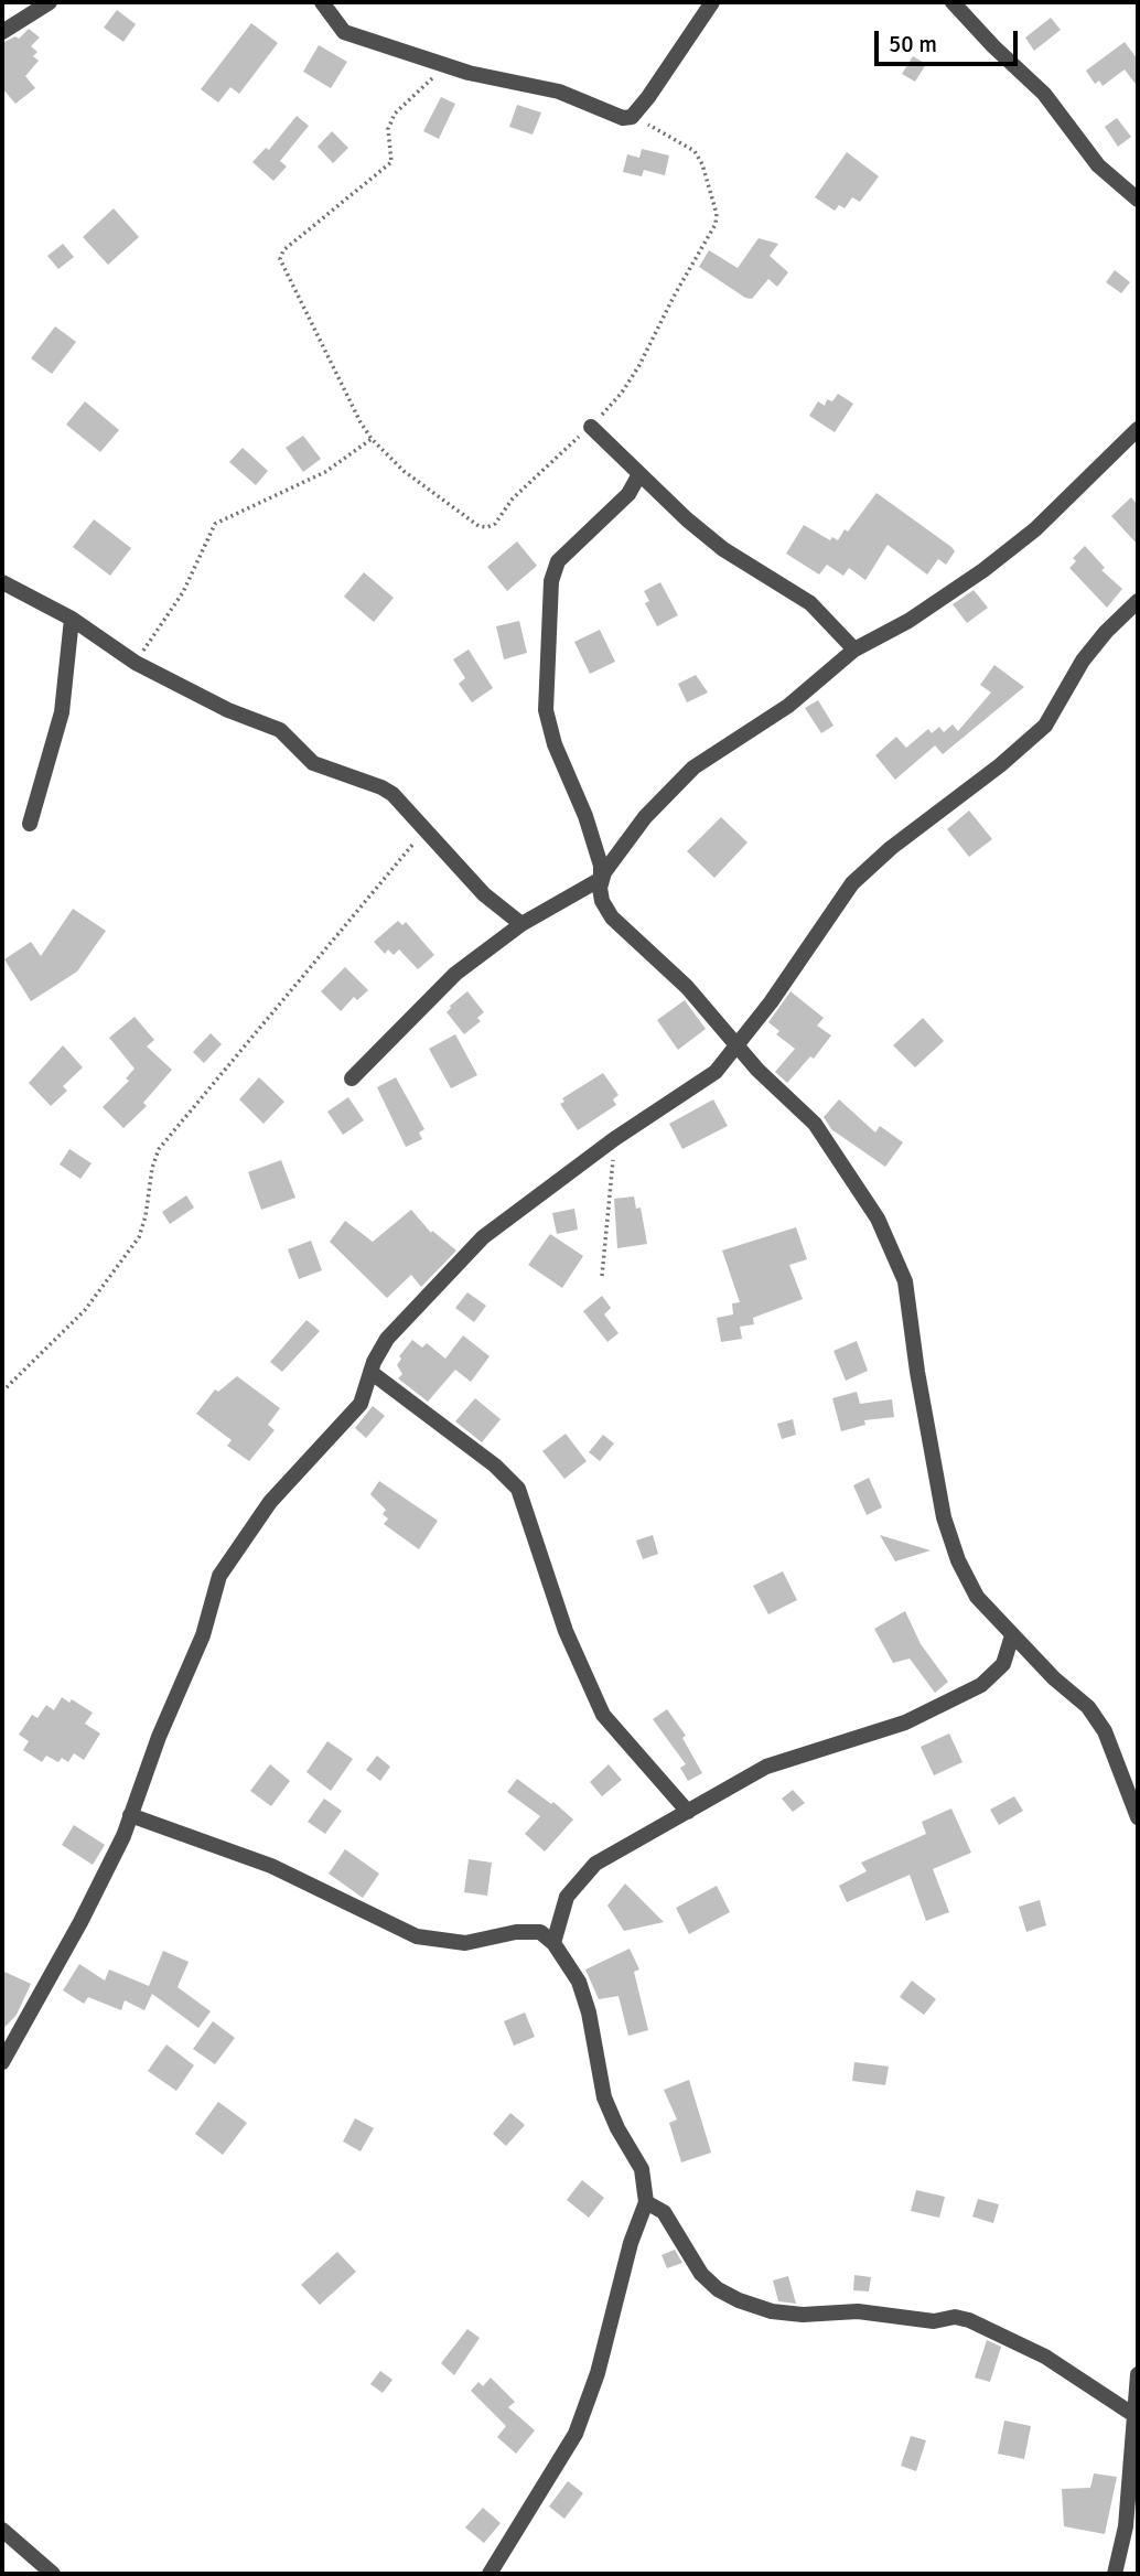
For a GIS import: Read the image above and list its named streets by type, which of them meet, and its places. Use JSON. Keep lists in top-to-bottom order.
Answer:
{
  "scale_bar": "50 m"
}
